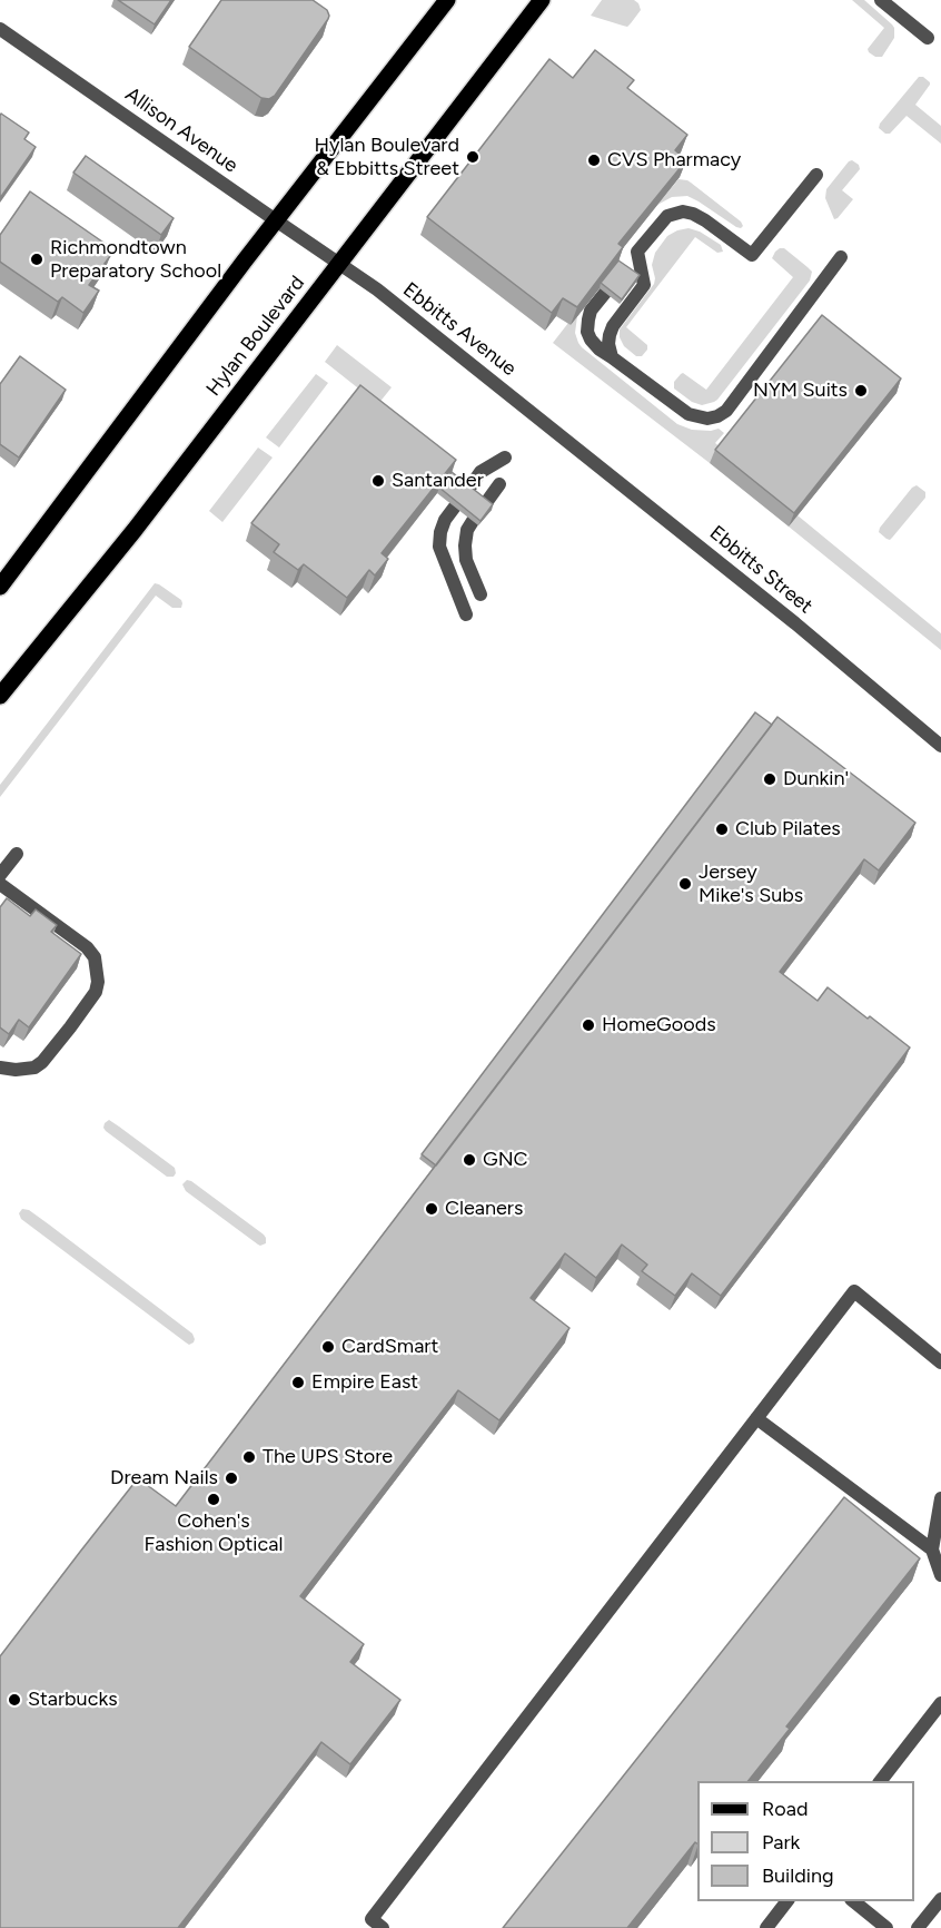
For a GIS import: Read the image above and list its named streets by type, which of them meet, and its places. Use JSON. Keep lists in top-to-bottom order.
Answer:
{
  "streets": {
    "main road": ["Hylan Boulevard"],
    "street": ["Allison Avenue", "Ebbitts Avenue", "Ebbitts Street"]
  },
  "crossings": [
    ["Allison Avenue", "Ebbitts Avenue"],
    ["Allison Avenue", "Hylan Boulevard"],
    ["Ebbitts Avenue", "Hylan Boulevard"],
    ["Ebbitts Avenue", "Ebbitts Street"]
  ],
  "places": [
    "Hylan Boulevard & Ebbitts Street",
    "CVS Pharmacy",
    "Richmondtown Preparatory School",
    "NYM Suits",
    "Santander",
    "Dunkin'",
    "Club Pilates",
    "Jersey Mike's Subs",
    "HomeGoods",
    "GNC",
    "Cleaners",
    "CardSmart",
    "Empire East",
    "The UPS Store",
    "Dream Nails",
    "Cohen's Fashion Optical",
    "Starbucks"
  ],
  "legend": ["Road", "Park", "Building"]
}
